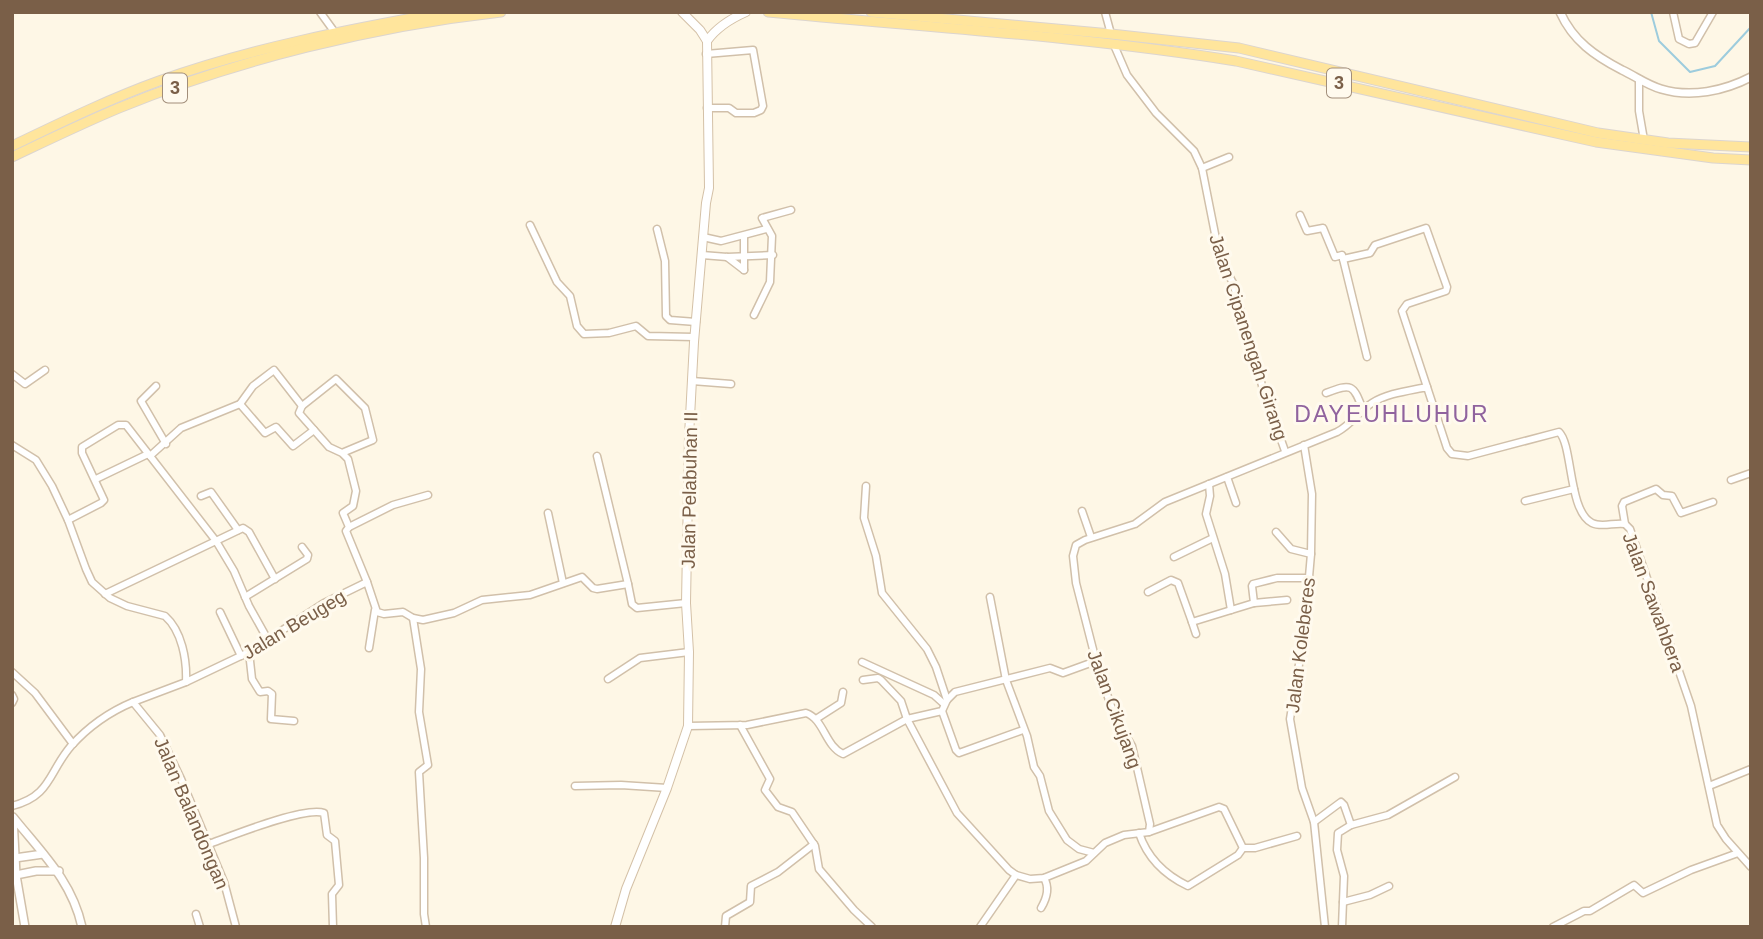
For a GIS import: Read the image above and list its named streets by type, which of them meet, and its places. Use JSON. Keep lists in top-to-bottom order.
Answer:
{
  "streets": {
    "main road": ["3", "Jalan Pelabuhan II"],
    "street": [
      "Jalan Cipanengah Girang",
      "Jalan Sawahbera",
      "Jalan Beugeg",
      "Jalan Koleberes",
      "Jalan Cikujang",
      "Jalan Balandongan"
    ]
  },
  "crossings": [
    ["3", "Jalan Cipanengah Girang"]
  ],
  "districts": ["DAYEUHLUHUR"]
}
